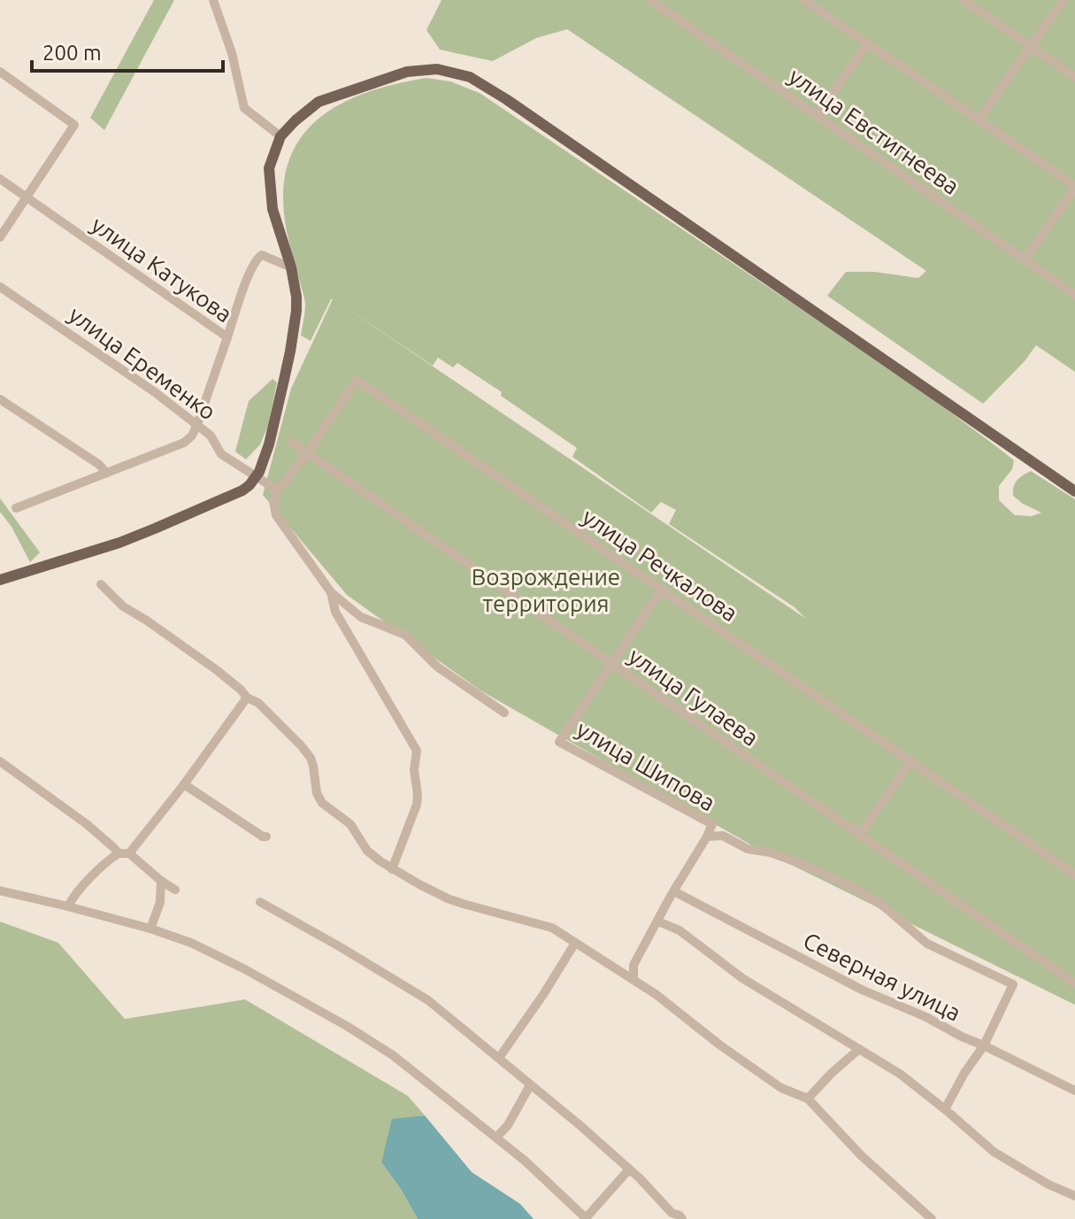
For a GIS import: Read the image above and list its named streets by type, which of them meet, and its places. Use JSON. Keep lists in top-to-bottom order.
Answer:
{
  "streets": {
    "street": [
      "улица Евстигнеева",
      "улица Катукова",
      "улица Еременко",
      "улица Речкалова",
      "улица Гулаева",
      "улица Шипова",
      "Северная улица"
    ]
  },
  "crossings": [
    ["улица Катукова", "улица Еременко"],
    ["улица Речкалова", "улица Гулаева"],
    ["улица Речкалова", "улица Шипова"],
    ["улица Гулаева", "улица Шипова"]
  ],
  "parks": ["Возрождение территория"],
  "scale_bar": "200 m"
}
